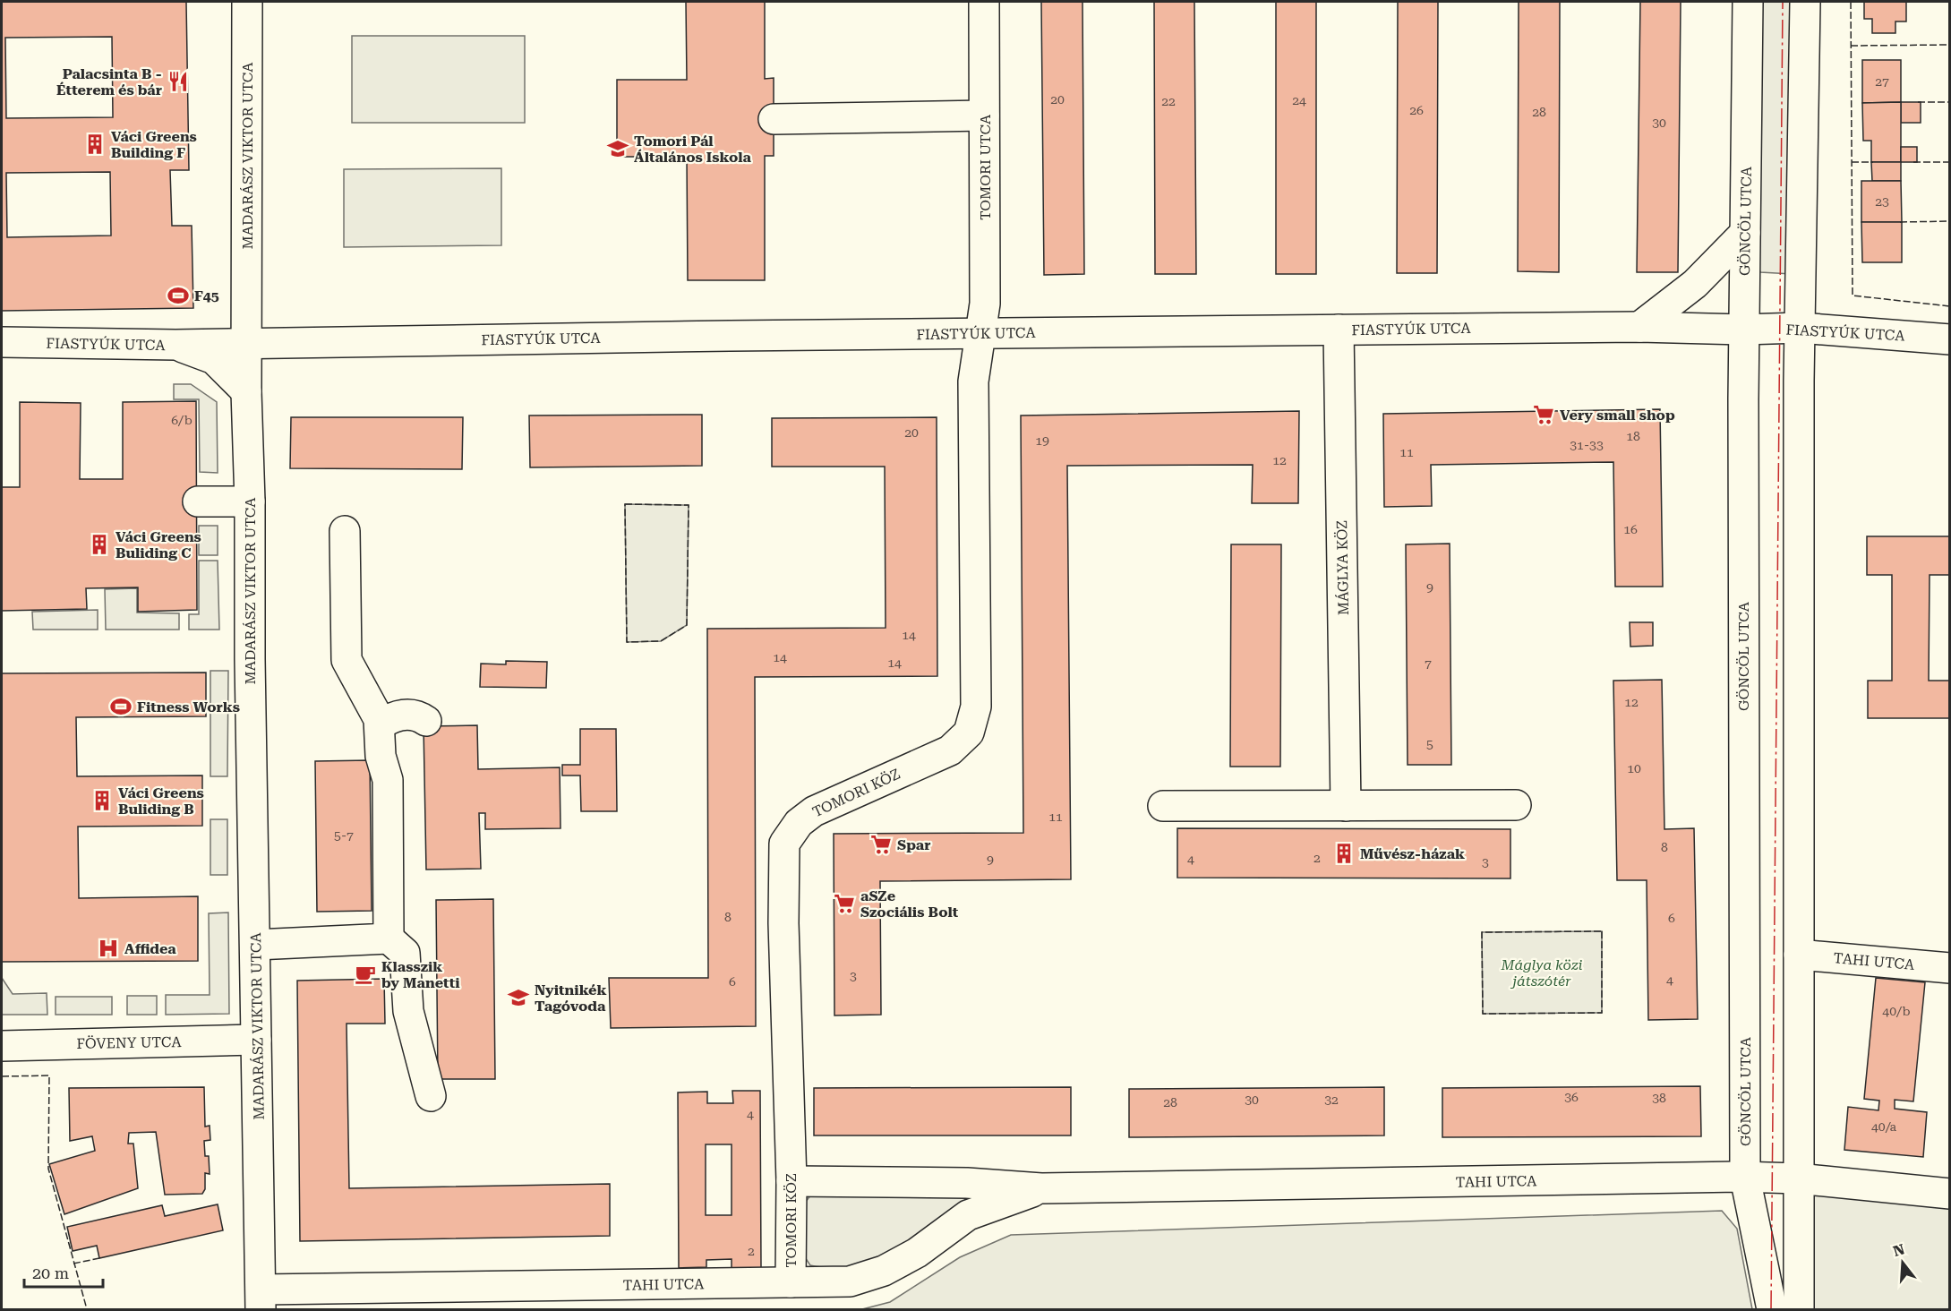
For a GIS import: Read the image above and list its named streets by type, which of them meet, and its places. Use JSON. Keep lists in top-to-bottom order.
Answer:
{
  "streets": {
    "street": [
      "MADARÁSZ VIKTOR UTCA",
      "TOMORI UTCA",
      "GÖNCÖL UTCA",
      "FIASTYÚK UTCA",
      "MÁGLYA KÖZ",
      "TOMORI KÖZ",
      "TAHI UTCA",
      "FÖVENY UTCA"
    ]
  },
  "crossings": [
    ["MADARÁSZ VIKTOR UTCA", "FIASTYÚK UTCA"],
    ["MADARÁSZ VIKTOR UTCA", "TAHI UTCA"],
    ["MADARÁSZ VIKTOR UTCA", "FÖVENY UTCA"],
    ["TOMORI UTCA", "FIASTYÚK UTCA"],
    ["TOMORI UTCA", "TOMORI KÖZ"],
    ["GÖNCÖL UTCA", "FIASTYÚK UTCA"],
    ["GÖNCÖL UTCA", "TAHI UTCA"],
    ["FIASTYÚK UTCA", "MÁGLYA KÖZ"],
    ["FIASTYÚK UTCA", "TOMORI KÖZ"],
    ["TOMORI KÖZ", "TAHI UTCA"]
  ],
  "parks": ["Máglya közi játszótér"],
  "places": {
    "restaurant": ["Palacsinta B - Étterem és bár"],
    "building": [
      "Váci Greens Building F",
      "Váci Greens Buliding C",
      "Váci Greens Buliding B",
      "Művész-házak"
    ],
    "school or university": ["Tomori Pál Általános Iskola", "Nyitnikék Tagóvoda"],
    "sports": ["F45", "Fitness Works"],
    "supermarket": ["Very small shop", "Spar", "aSZe Szociális Bolt"],
    "hospital": ["Affidea"],
    "cafe": ["Klasszik by Manetti"]
  },
  "house_numbers": [
    "27",
    "20",
    "24",
    "22",
    "26",
    "28",
    "30",
    "23",
    "6/b",
    "20",
    "18",
    "19",
    "31-33",
    "11",
    "12",
    "16",
    "9",
    "14",
    "14",
    "14",
    "7",
    "12",
    "5",
    "10",
    "11",
    "5-7",
    "8",
    "2",
    "4",
    "9",
    "3",
    "8",
    "6",
    "3",
    "4",
    "6",
    "40/b",
    "36",
    "38",
    "30",
    "32",
    "28",
    "4",
    "40/a",
    "2"
  ],
  "scale_bar": "20 m",
  "north": "top"
}
